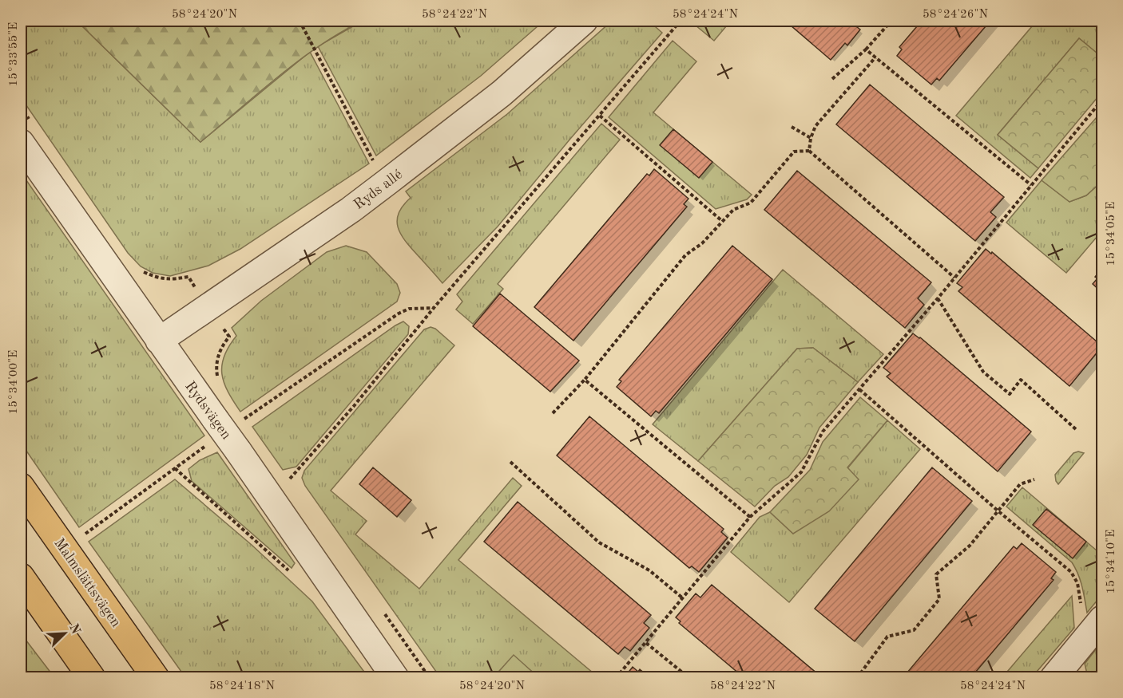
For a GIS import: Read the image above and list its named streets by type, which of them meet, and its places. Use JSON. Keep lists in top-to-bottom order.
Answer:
{
  "streets": {
    "highway": ["Malmslättsvägen"],
    "street": ["Ryds allé", "Rydsvägen"]
  },
  "crossings": [
    ["Ryds allé", "Rydsvägen"]
  ],
  "north": "top right",
  "coordinates": [
    "58°24'20\"N",
    "58°24'22\"N",
    "58°24'24\"N",
    "58°24'26\"N",
    "15°33'55\"E",
    "15°34'05\"E",
    "15°34'00\"E",
    "15°34'10\"E",
    "58°24'18\"N"
  ]
}
